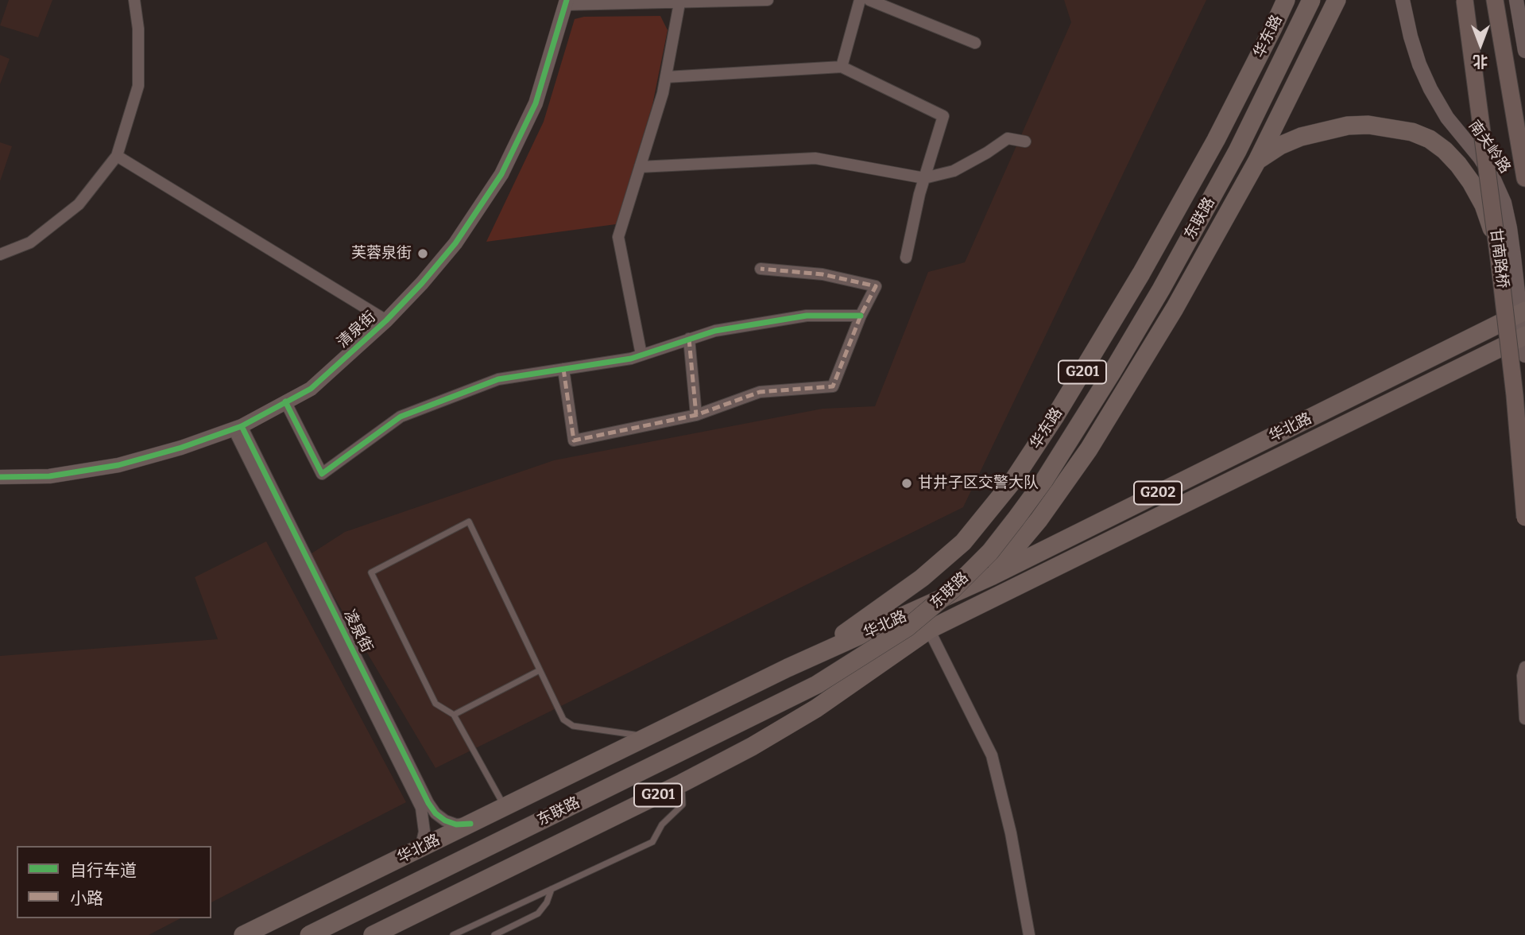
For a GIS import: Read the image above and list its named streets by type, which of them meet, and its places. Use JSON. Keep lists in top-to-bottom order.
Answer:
{
  "streets": {
    "highway": [
      "华东路",
      "东联路",
      "G201",
      "华北路",
      "G202"
    ],
    "main road": ["甘南路桥"],
    "street": ["南关岭路", "清泉街", "凌泉街"]
  },
  "crossings": [
    ["华东路", "华北路"],
    ["南关岭路", "华北路"],
    ["清泉街", "凌泉街"],
    ["G201", "华北路"],
    ["华北路", "凌泉街"]
  ],
  "places": ["芙蓉泉街", "甘井子区交警大队"],
  "legend": ["自行车道", "小路"],
  "north": "bottom"
}
